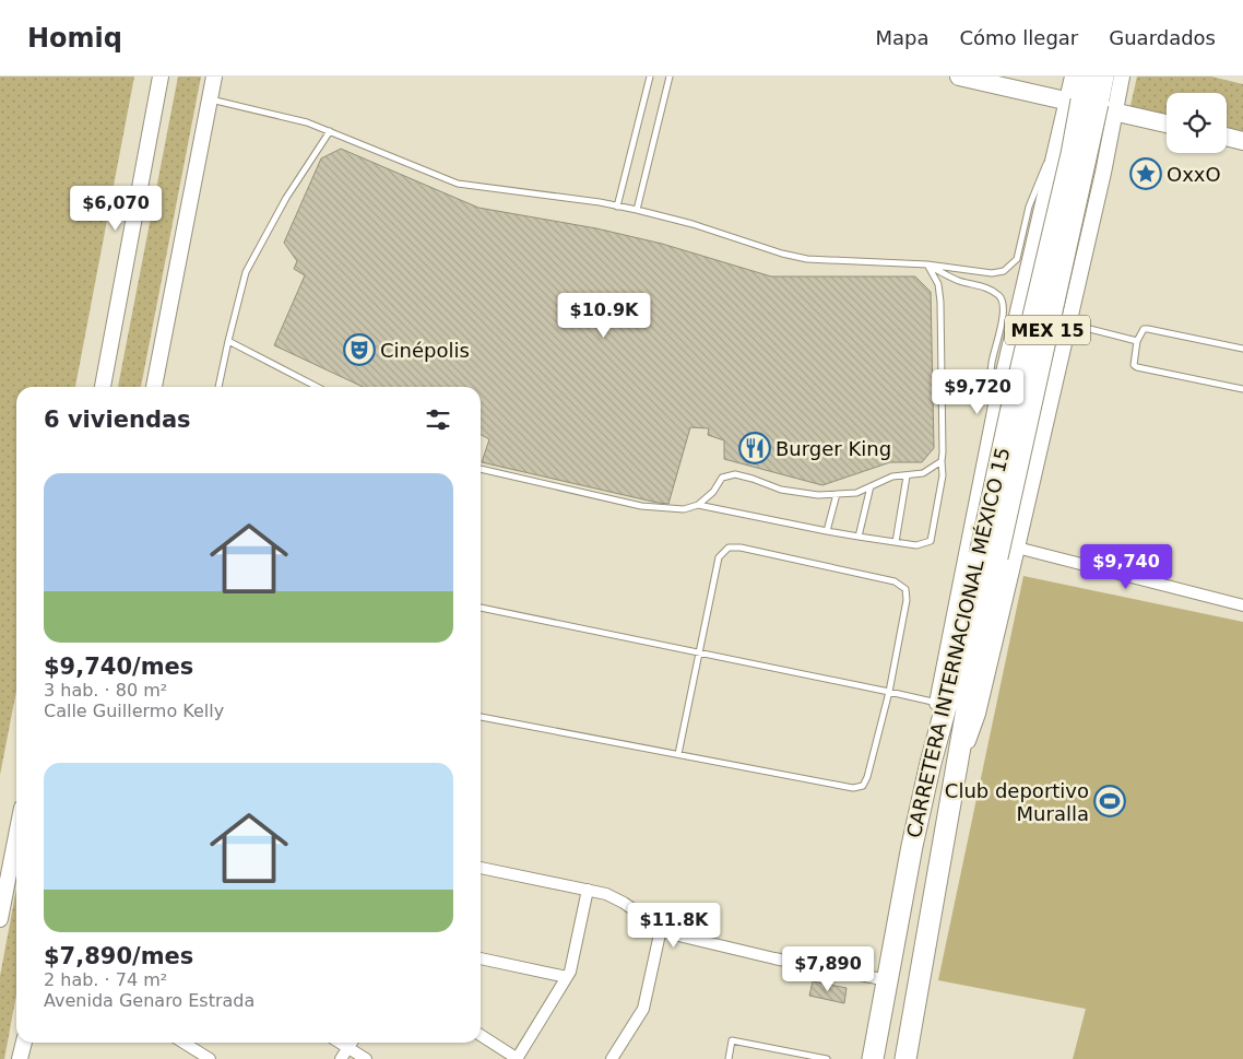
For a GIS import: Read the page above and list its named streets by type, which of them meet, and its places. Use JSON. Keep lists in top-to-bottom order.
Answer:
{
  "streets": {
    "highway": ["MEX 15", "CARRETERA INTERNACIONAL MÉXICO 15"]
  },
  "crossings": [
    ["MEX 15", "CARRETERA INTERNACIONAL MÉXICO 15"]
  ],
  "places": {
    "place": ["OxxO"],
    "theatre": ["Cinépolis"],
    "restaurant": ["Burger King"],
    "sports": ["Club deportivo Muralla"]
  },
  "page": {
    "header": "Homiq",
    "nav": ["Mapa", "Cómo llegar", "Guardados"],
    "price": [
      "$6,070",
      "$10.9K",
      "$9,720",
      "$9,740",
      "$11.8K",
      "$7,890"
    ],
    "heading": "6 viviendas",
    "list": [
      {
        "name": "$9,740/mes",
        "note": "3 hab. · 80 m² · Calle Guillermo Kelly"
      },
      {
        "name": "$7,890/mes",
        "note": "2 hab. · 74 m² · Avenida Genaro Estrada"
      }
    ]
  }
}
